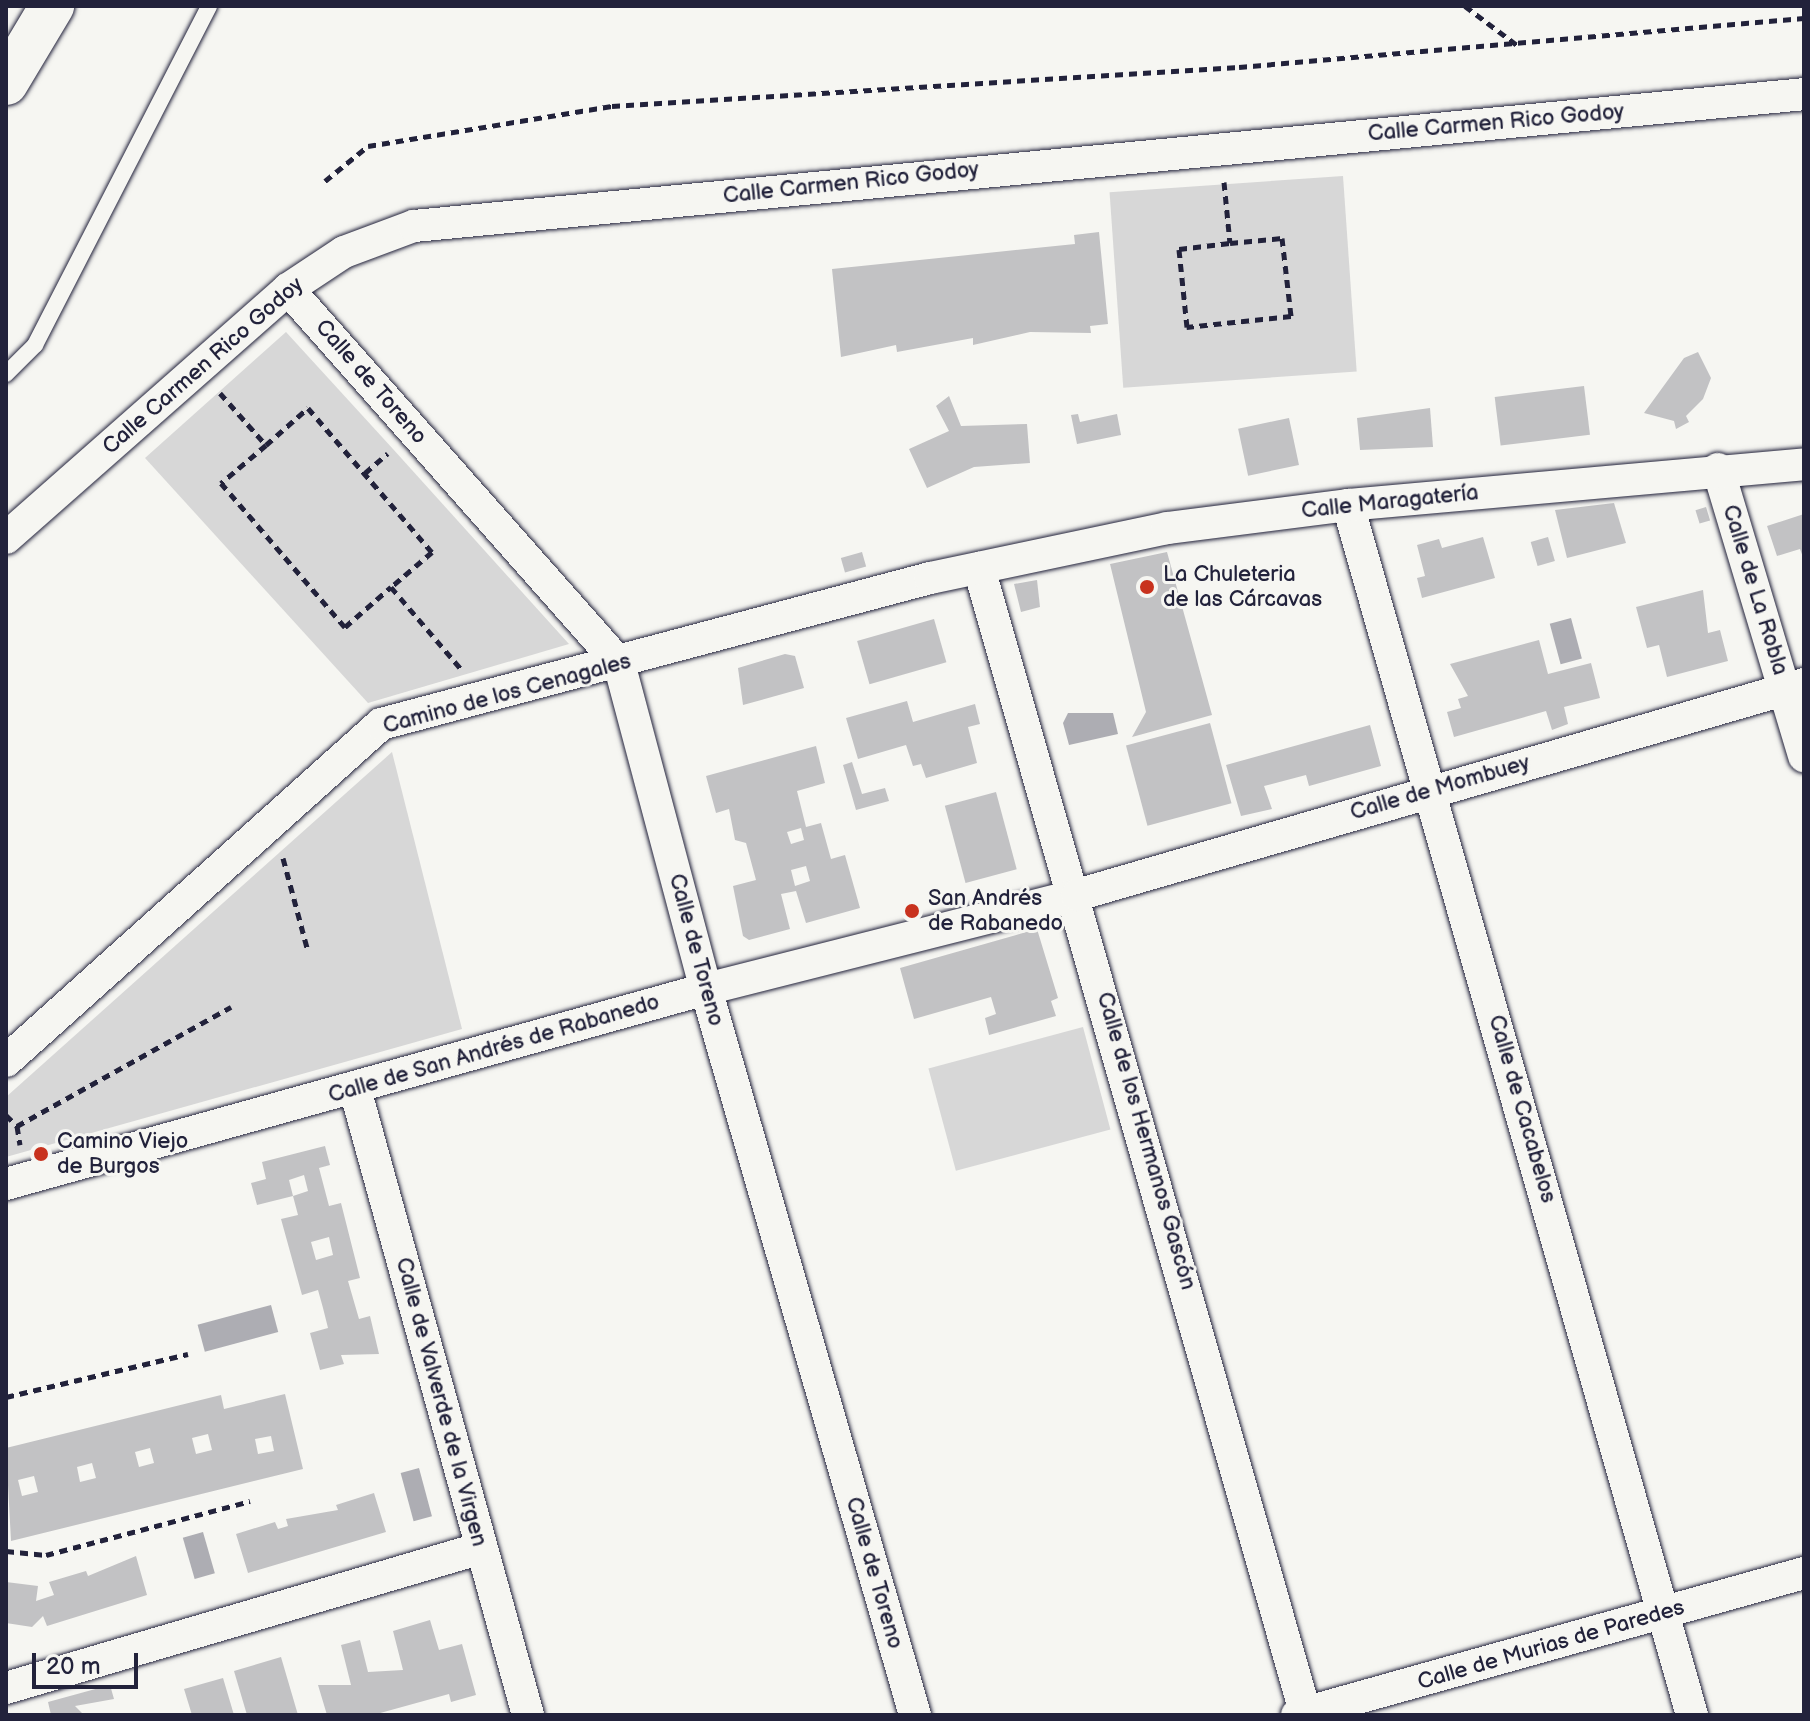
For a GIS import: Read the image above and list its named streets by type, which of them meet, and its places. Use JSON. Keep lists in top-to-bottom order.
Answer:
{
  "streets": {
    "street": [
      "Calle Carmen Rico Godoy",
      "Calle de Toreno",
      "Calle Maragatería",
      "Calle de La Robla",
      "Camino de los Cenagales",
      "Calle de Mombuey",
      "Calle de San Andrés de Rabanedo",
      "Calle de Cacabelos",
      "Calle de los Hermanos Gascón",
      "Calle de Valverde de la Virgen",
      "Calle de Murias de Paredes"
    ]
  },
  "crossings": [
    ["Calle Carmen Rico Godoy", "Calle de Toreno"],
    ["Calle de Toreno", "Camino de los Cenagales"],
    ["Calle de Toreno", "Calle de San Andrés de Rabanedo"],
    ["Calle Maragatería", "Calle de La Robla"],
    ["Calle Maragatería", "Camino de los Cenagales"],
    ["Calle Maragatería", "Calle de Cacabelos"],
    ["Calle Maragatería", "Calle de los Hermanos Gascón"],
    ["Calle de La Robla", "Calle de Mombuey"],
    ["Camino de los Cenagales", "Calle de los Hermanos Gascón"],
    ["Calle de Mombuey", "Calle de San Andrés de Rabanedo"],
    ["Calle de Mombuey", "Calle de Cacabelos"],
    ["Calle de Mombuey", "Calle de los Hermanos Gascón"],
    ["Calle de San Andrés de Rabanedo", "Calle de los Hermanos Gascón"],
    ["Calle de San Andrés de Rabanedo", "Calle de Valverde de la Virgen"],
    ["Calle de Cacabelos", "Calle de Murias de Paredes"],
    ["Calle de los Hermanos Gascón", "Calle de Murias de Paredes"]
  ],
  "places": ["La Chuleteria de las Cárcavas", "San Andrés de Rabanedo", "Camino Viejo de Burgos"],
  "scale_bar": "20 m"
}
